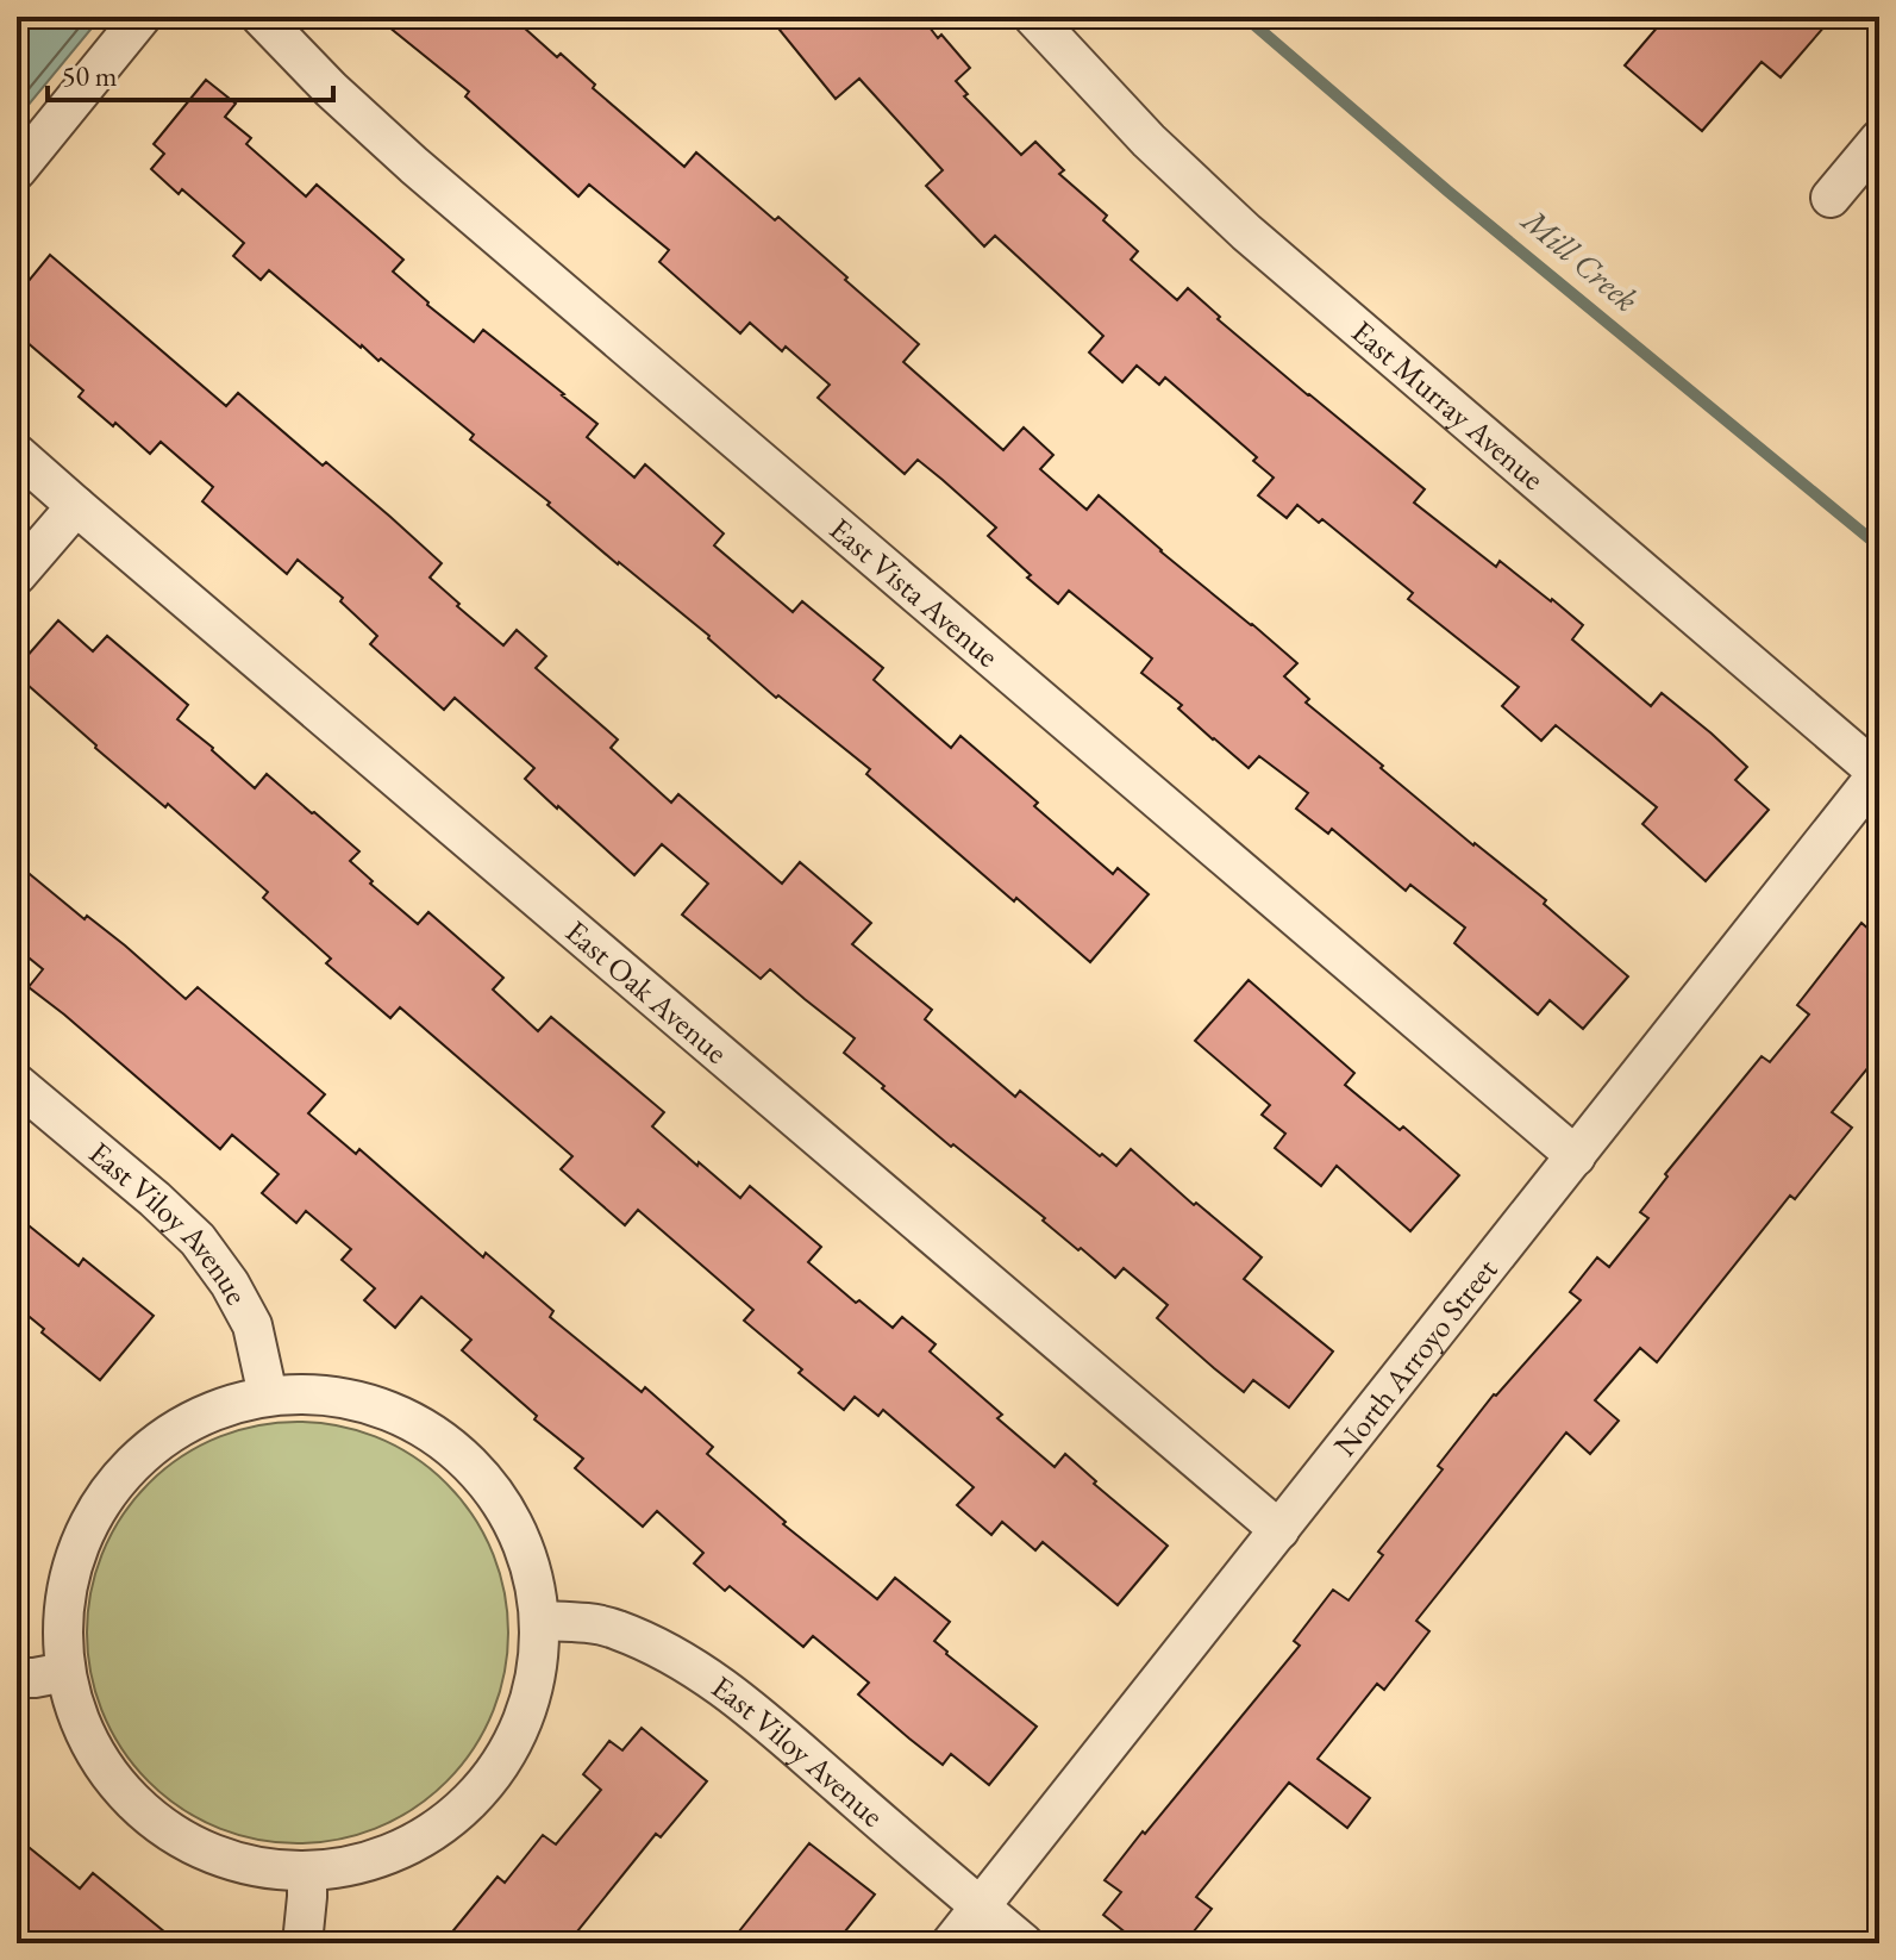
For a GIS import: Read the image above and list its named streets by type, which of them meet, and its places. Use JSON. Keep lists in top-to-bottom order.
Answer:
{
  "streets": {
    "street": [
      "East Murray Avenue",
      "East Vista Avenue",
      "East Oak Avenue",
      "East Viloy Avenue",
      "North Arroyo Street"
    ]
  },
  "crossings": [
    ["East Murray Avenue", "North Arroyo Street"],
    ["East Vista Avenue", "North Arroyo Street"],
    ["East Oak Avenue", "North Arroyo Street"],
    ["East Viloy Avenue", "North Arroyo Street"]
  ],
  "water": ["Mill Creek"],
  "scale_bar": "50 m"
}
